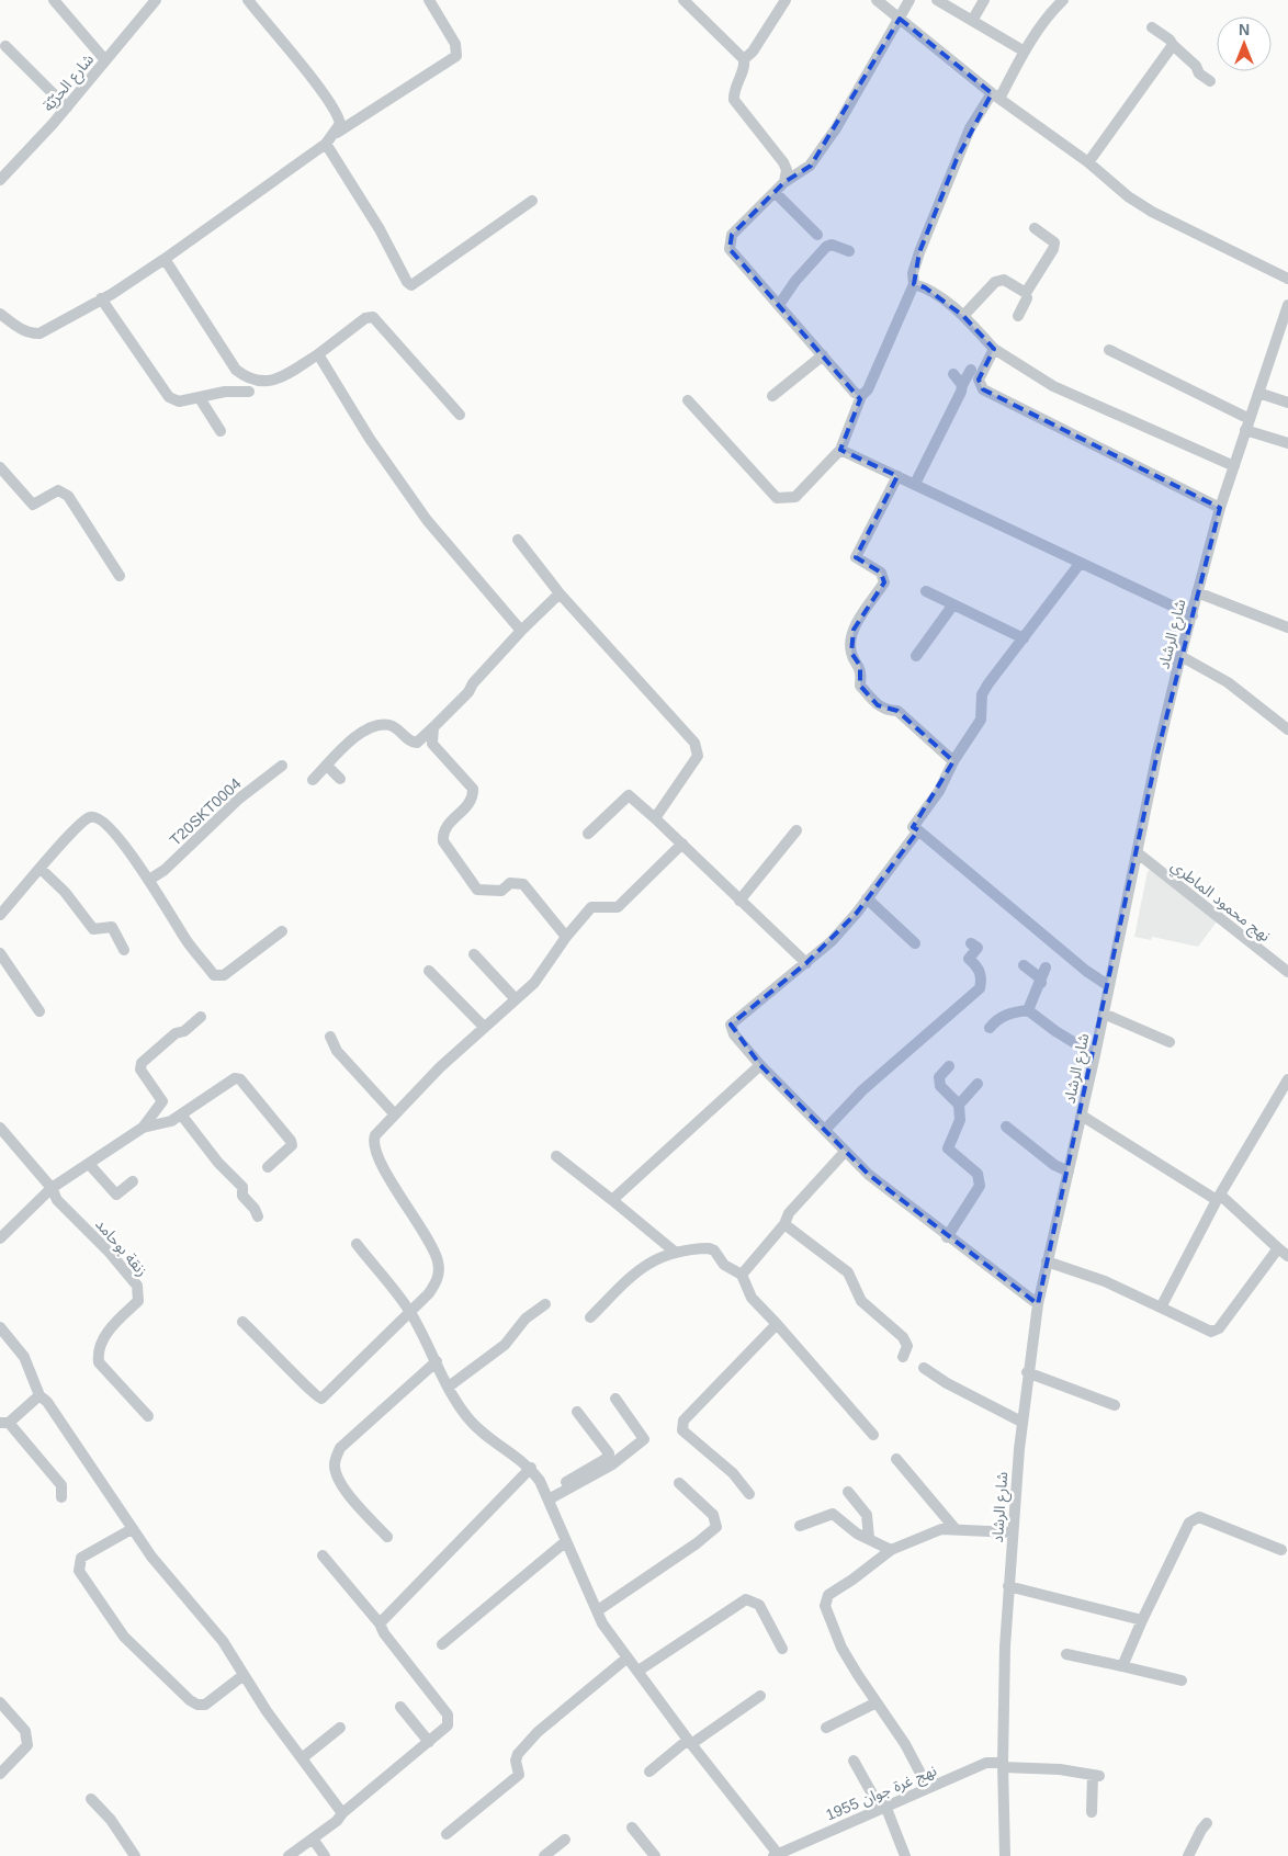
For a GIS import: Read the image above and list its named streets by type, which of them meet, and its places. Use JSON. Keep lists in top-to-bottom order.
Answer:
{
  "streets": {
    "street": [
      "شارع الحرّيّة",
      "شارع الرشاد",
      "T20SKT0004",
      "نهج محمود الماطري",
      "زنقة بوحامد",
      "نهج غرة جوان 1955"
    ]
  },
  "crossings": [
    ["شارع الرشاد", "نهج محمود الماطري"],
    ["شارع الرشاد", "نهج غرة جوان 1955"]
  ],
  "north": "top"
}
